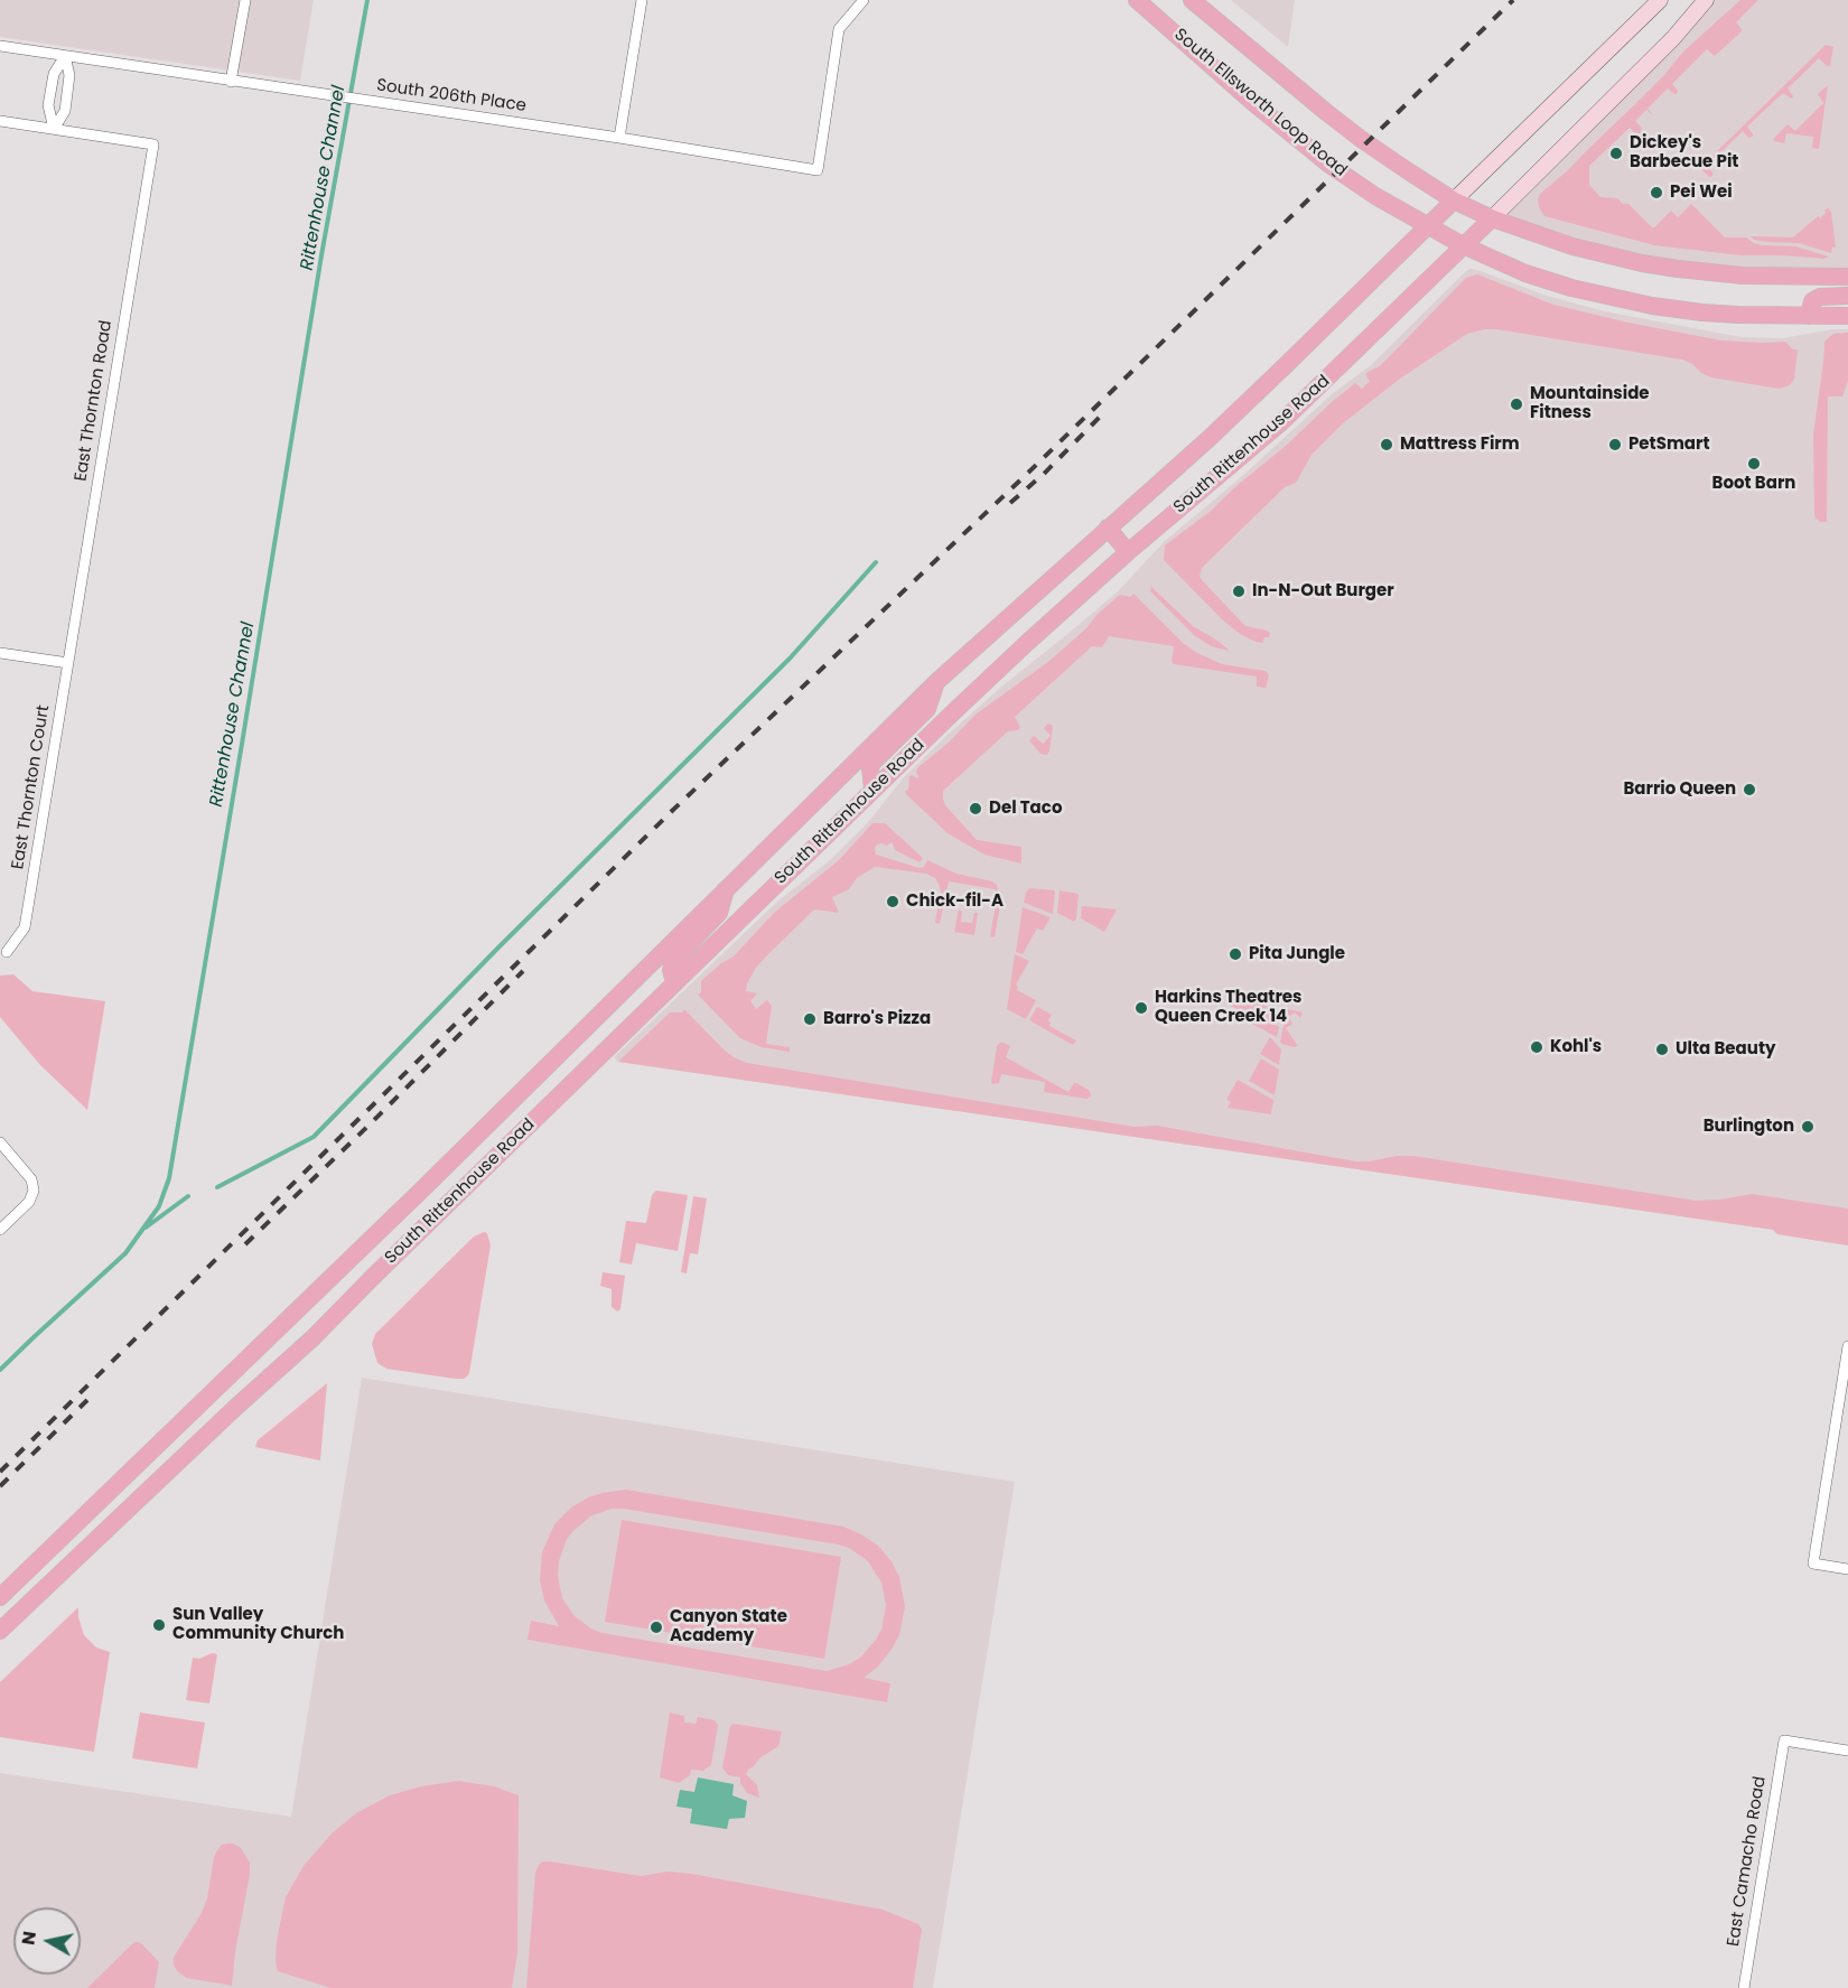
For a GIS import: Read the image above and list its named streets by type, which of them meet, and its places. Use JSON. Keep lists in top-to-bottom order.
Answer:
{
  "streets": {
    "main road": ["South Ellsworth Loop Road", "South Rittenhouse Road"],
    "street": [
      "South 206th Place",
      "East Thornton Road",
      "East Thornton Court",
      "East Camacho Road"
    ]
  },
  "crossings": [
    ["South Ellsworth Loop Road", "South Rittenhouse Road"],
    ["East Thornton Road", "East Thornton Court"]
  ],
  "water": ["Rittenhouse Channel"],
  "places": [
    "Dickey's Barbecue Pit",
    "Pei Wei",
    "Mountainside Fitness",
    "Mattress Firm",
    "PetSmart",
    "Boot Barn",
    "In-N-Out Burger",
    "Barrio Queen",
    "Del Taco",
    "Chick-fil-A",
    "Pita Jungle",
    "Harkins Theatres Queen Creek 14",
    "Barro's Pizza",
    "Kohl's",
    "Ulta Beauty",
    "Burlington",
    "Sun Valley Community Church",
    "Canyon State Academy"
  ],
  "north": "left"
}
